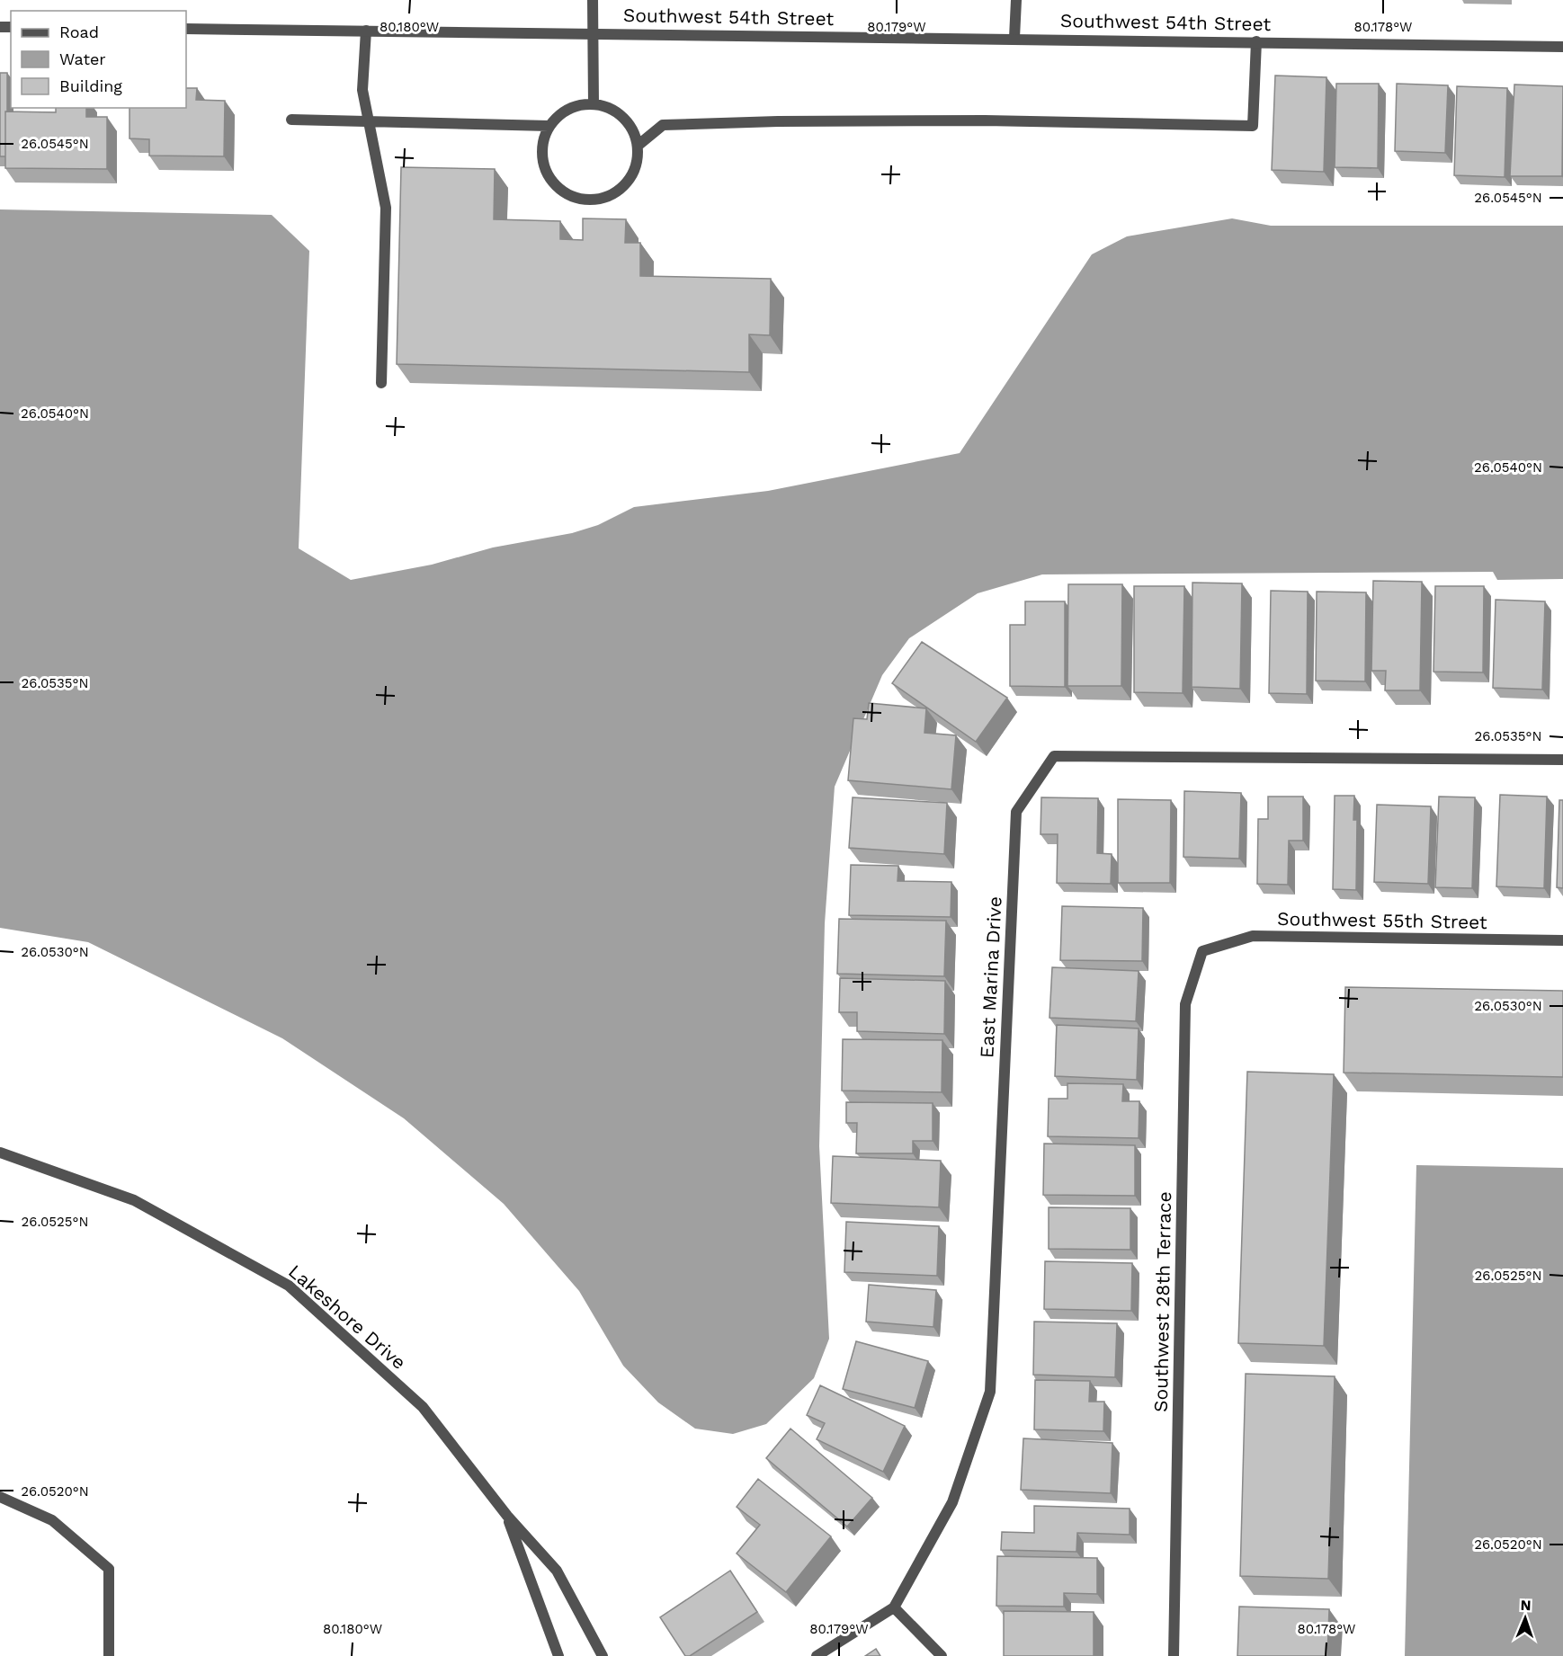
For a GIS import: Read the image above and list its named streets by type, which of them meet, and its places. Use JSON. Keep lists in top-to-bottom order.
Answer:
{
  "streets": {
    "street": [
      "Southwest 54th Street",
      "Southwest 55th Street",
      "East Marina Drive",
      "Southwest 28th Terrace",
      "Lakeshore Drive"
    ]
  },
  "crossings": [
    ["Southwest 55th Street", "Southwest 28th Terrace"]
  ],
  "legend": ["Road", "Water", "Building"],
  "north": "top",
  "coordinates": [
    "80.180°W",
    "80.179°W",
    "80.178°W",
    "26.0545°N",
    "26.0540°N",
    "26.0535°N",
    "26.0530°N",
    "26.0525°N",
    "26.0520°N"
  ]
}
